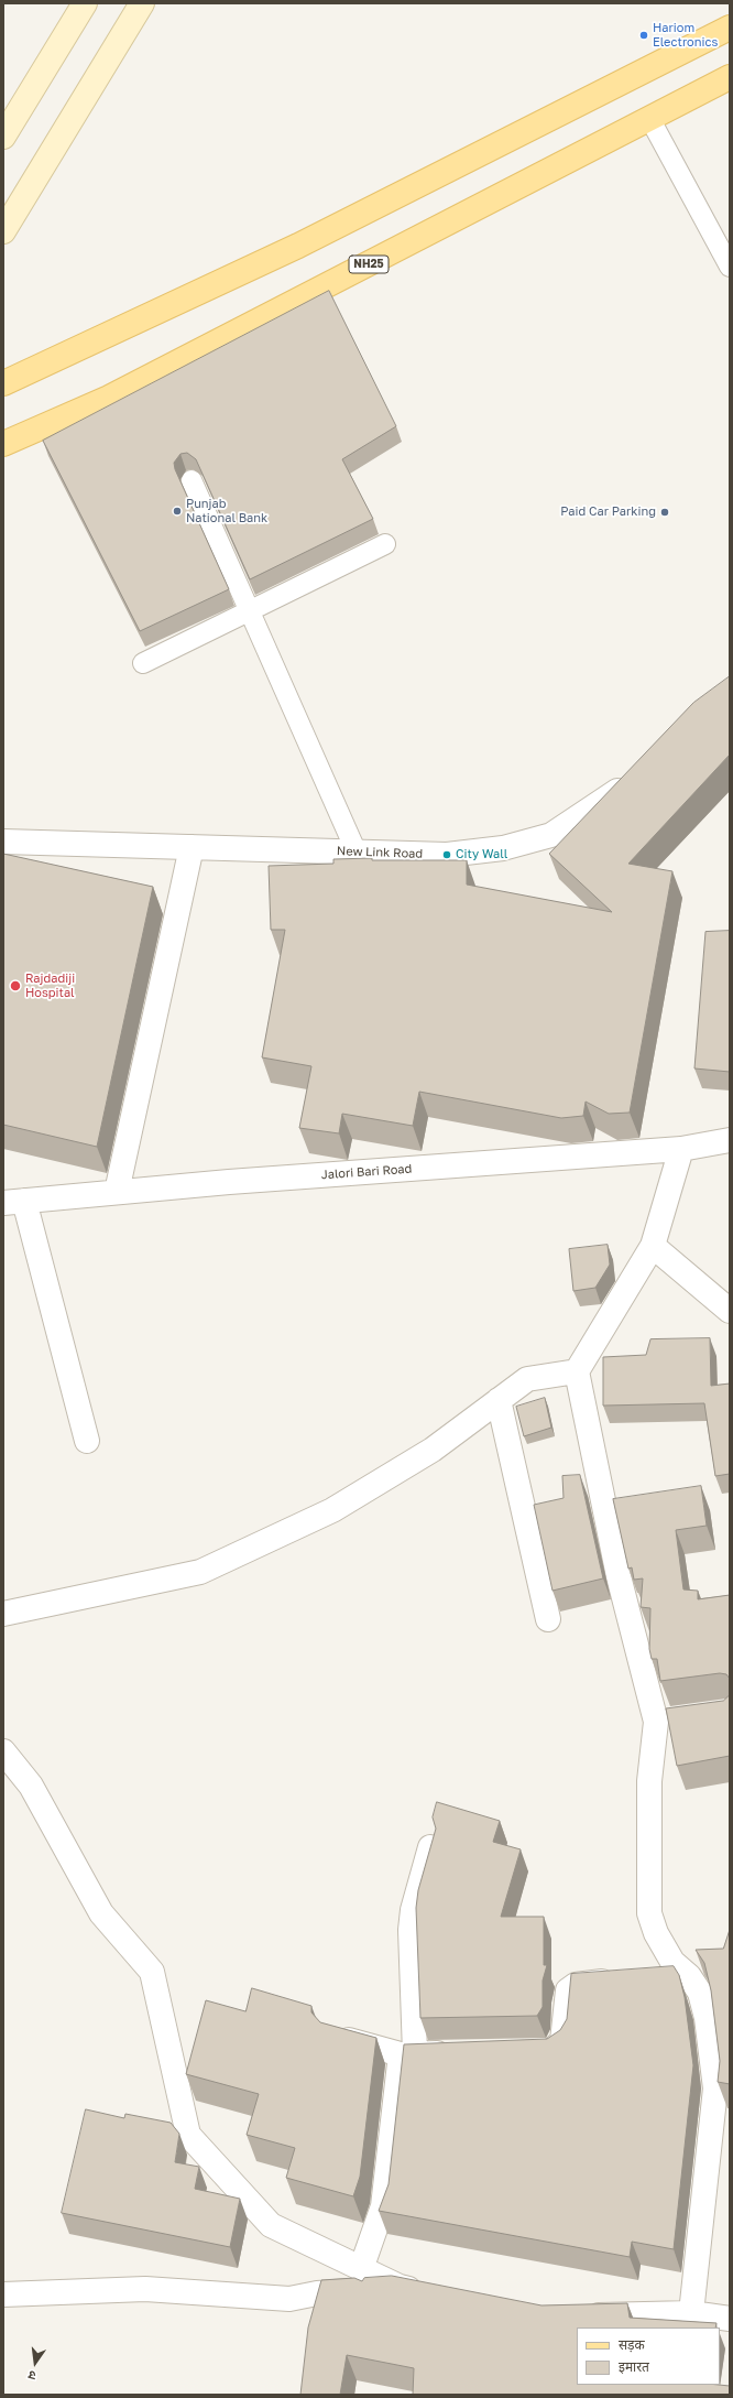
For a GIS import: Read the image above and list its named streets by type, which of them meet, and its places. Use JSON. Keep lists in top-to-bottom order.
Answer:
{
  "streets": {
    "main road": ["NH25"],
    "street": ["New Link Road", "Jalori Bari Road"]
  },
  "places": [
    "Hariom Electronics",
    "Punjab National Bank",
    "Paid Car Parking",
    "City Wall",
    "Rajdadiji Hospital"
  ],
  "legend": ["सड़क", "इमारत"],
  "north": "bottom"
}
